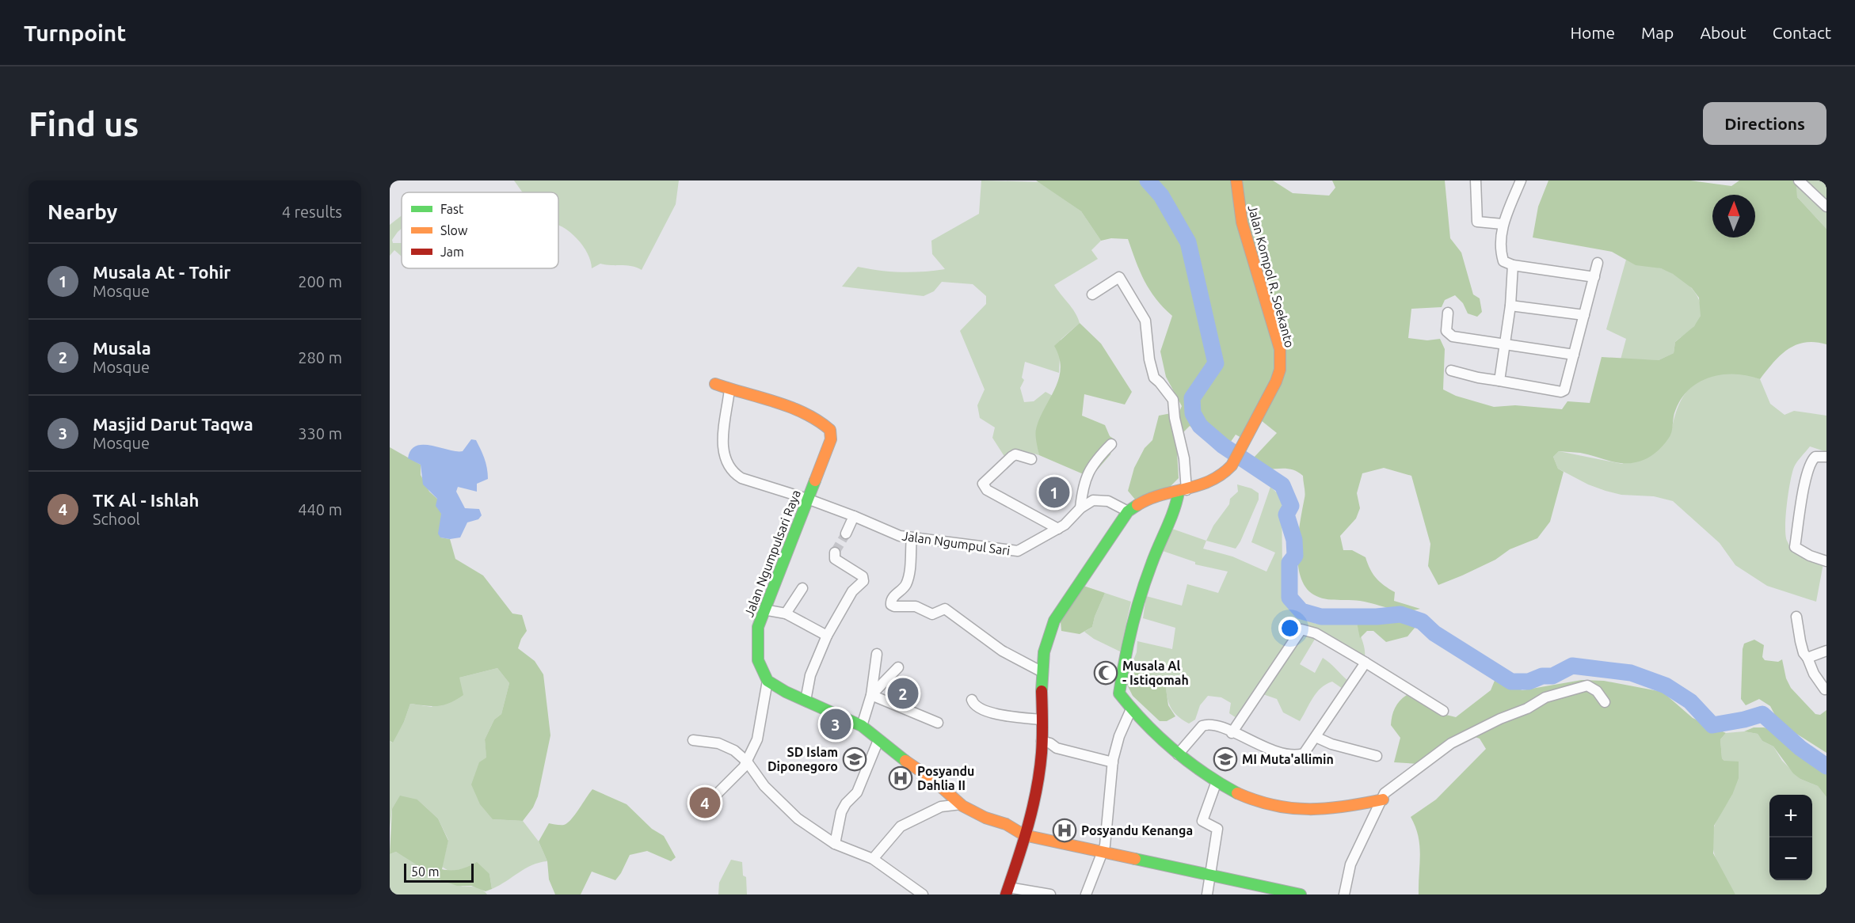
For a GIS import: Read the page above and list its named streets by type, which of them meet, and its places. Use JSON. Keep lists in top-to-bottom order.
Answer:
{
  "streets": {
    "street": ["Jalan Kompol R. Soekanto", "Jalan Ngumpul Sari", "Jalan Ngumpulsari Raya"]
  },
  "crossings": [
    ["Jalan Kompol R. Soekanto", "Jalan Ngumpul Sari"],
    ["Jalan Ngumpul Sari", "Jalan Ngumpulsari Raya"]
  ],
  "places": {
    "mosque": ["Musala Al - Istiqomah"],
    "school or university": ["SD Islam Diponegoro", "MI Muta'allimin"],
    "hospital": ["Posyandu Dahlia II", "Posyandu Kenanga"]
  },
  "legend": ["Fast", "Slow", "Jam"],
  "scale_bar": "50 m",
  "north": "top",
  "page": {
    "header": "Turnpoint",
    "nav": [
      "Home",
      "Map",
      "About",
      "Contact"
    ],
    "buttons": "Directions",
    "title": "Find us",
    "heading": ["Nearby", "4 results"],
    "list": [
      {
        "mark": "1",
        "name": "Musala At - Tohir",
        "note": "Mosque",
        "value": "200 m"
      },
      {
        "mark": "2",
        "name": "Musala",
        "note": "Mosque",
        "value": "280 m"
      },
      {
        "mark": "3",
        "name": "Masjid Darut Taqwa",
        "note": "Mosque",
        "value": "330 m"
      },
      {
        "mark": "4",
        "name": "TK Al - Ishlah",
        "note": "School",
        "value": "440 m"
      }
    ],
    "pins": [
      "1",
      "2",
      "3",
      "4"
    ],
    "map_buttons": ["+", "−"],
    "scale": "50 m"
  }
}
